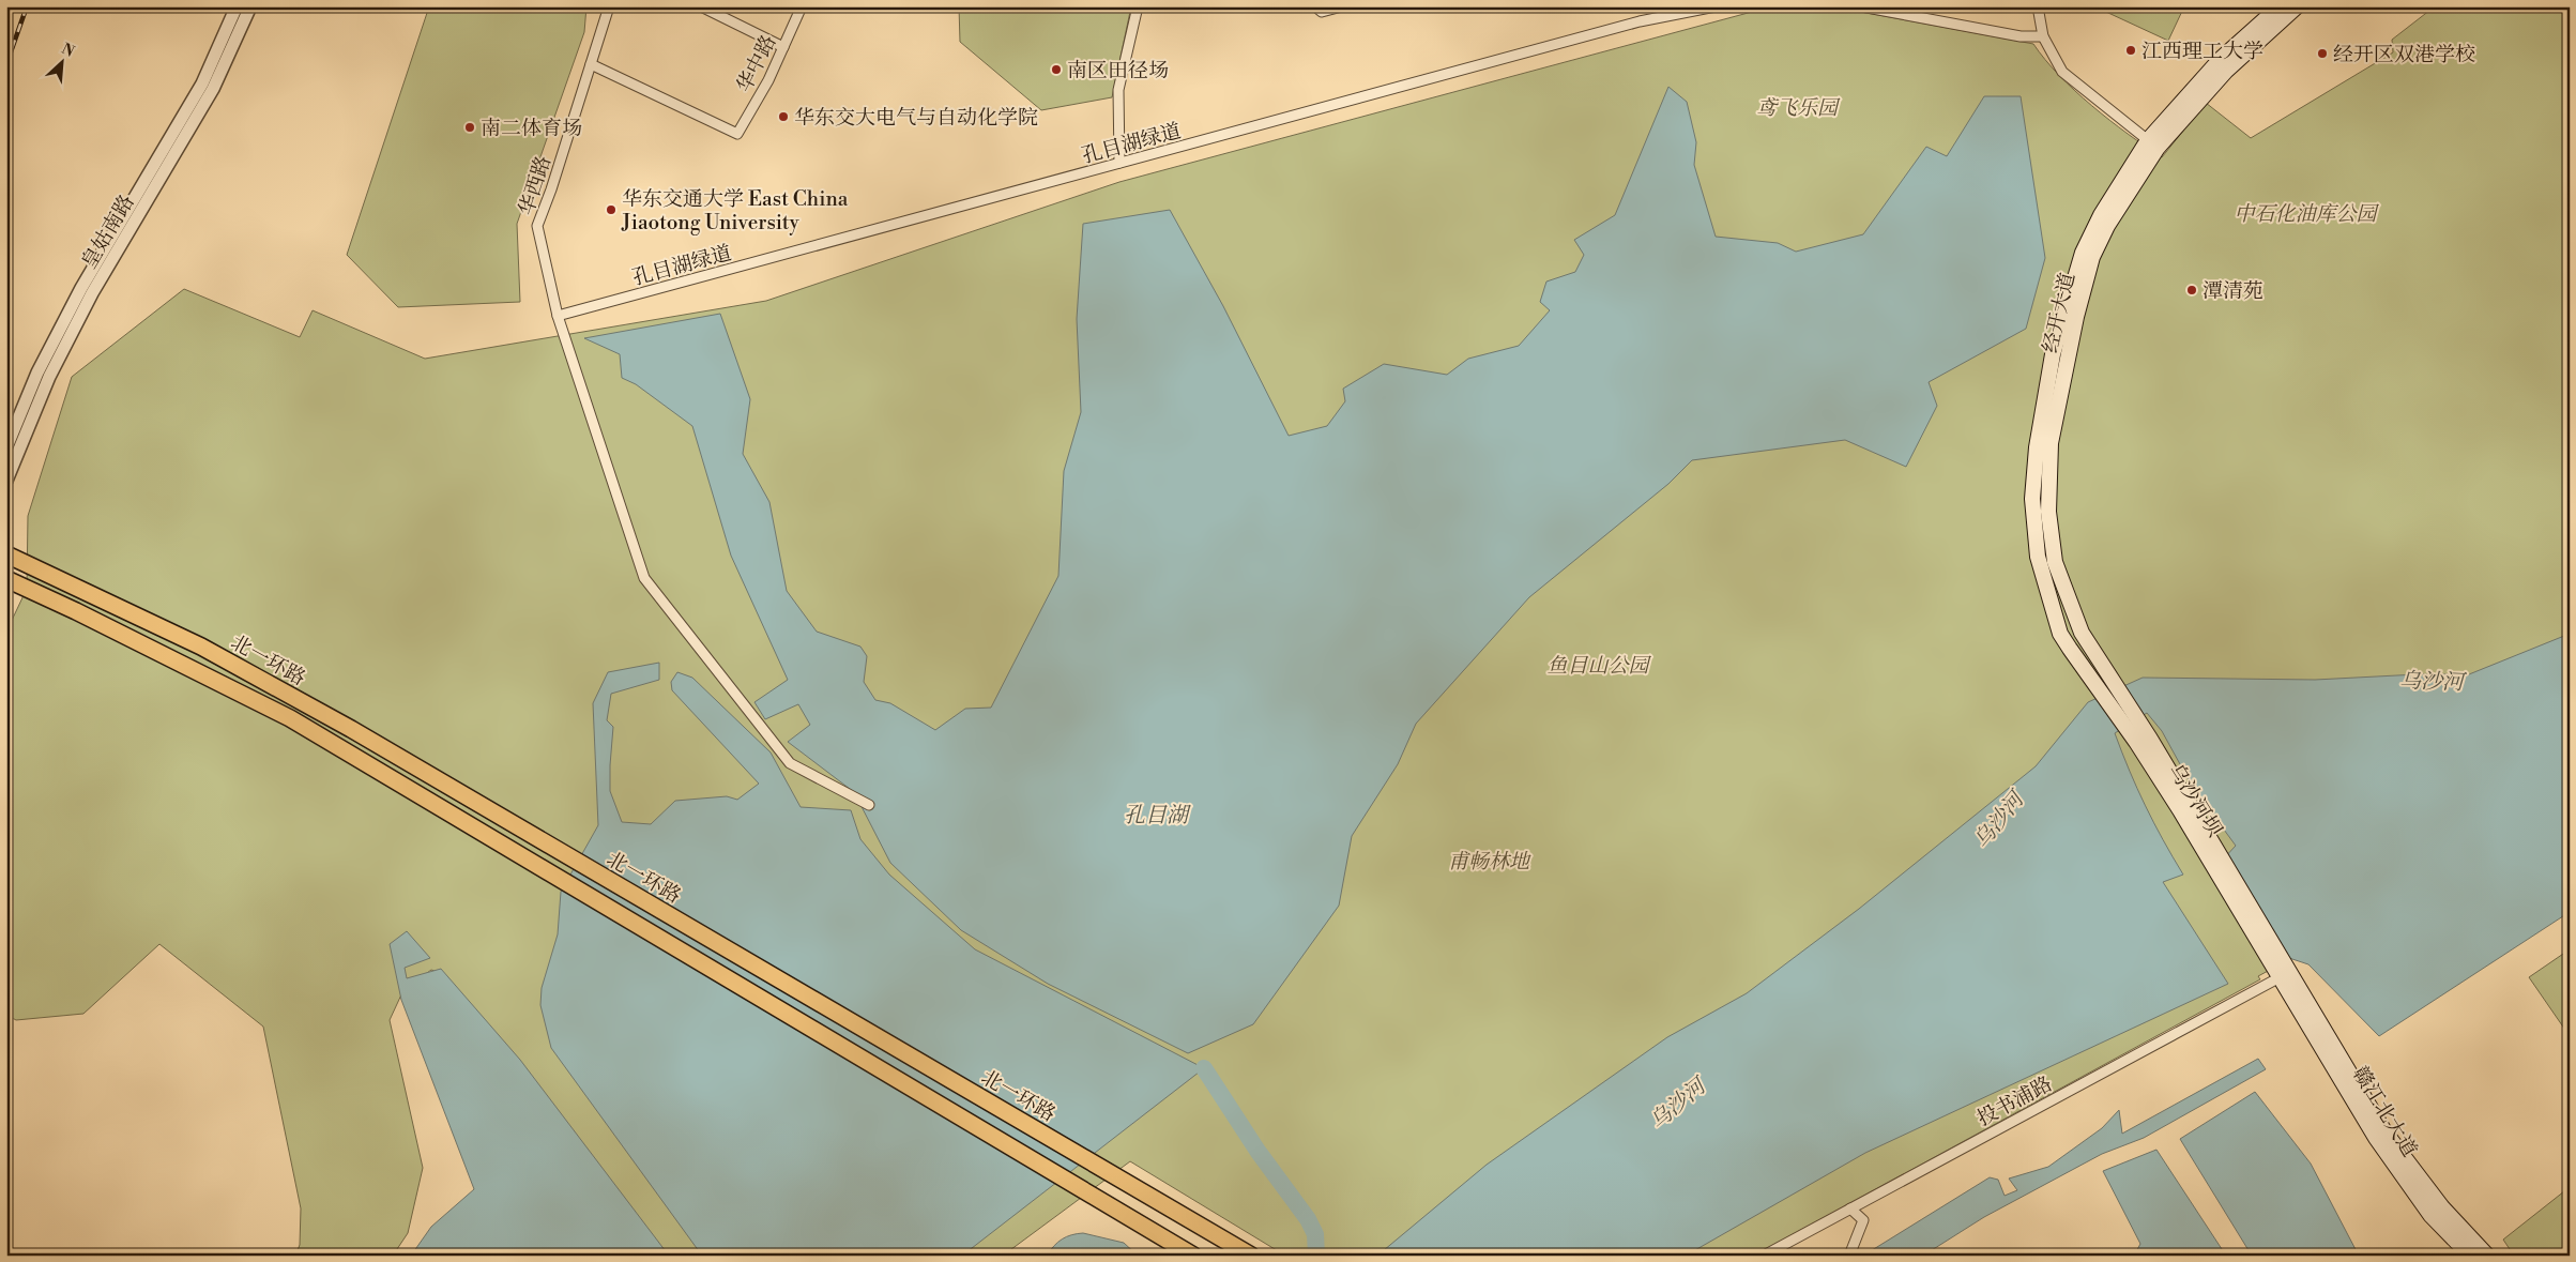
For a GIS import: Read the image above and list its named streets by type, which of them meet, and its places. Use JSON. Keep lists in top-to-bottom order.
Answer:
{
  "streets": {
    "highway": ["北一环路"],
    "main road": ["经开大道", "乌沙河坝", "赣江北大道"],
    "street": [
      "华中路",
      "孔目湖绿道",
      "华西路",
      "皇姑南路",
      "投书浦路"
    ]
  },
  "crossings": [
    ["华中路", "华西路"],
    ["孔目湖绿道", "华西路"],
    ["经开大道", "乌沙河坝"],
    ["乌沙河坝", "投书浦路"],
    ["乌沙河坝", "赣江北大道"],
    ["投书浦路", "赣江北大道"]
  ],
  "water": ["乌沙河", "孔目湖"],
  "parks": [
    "鸢飞乐园",
    "中石化油库公园",
    "鱼目山公园",
    "甫畅林地"
  ],
  "places": [
    "江西理工大学",
    "经开区双港学校",
    "南区田径场",
    "华东交大电气与自动化学院",
    "南二体育场",
    "华东交通大学 East China Jiaotong University",
    "潭清苑"
  ],
  "north": "top right"
}
